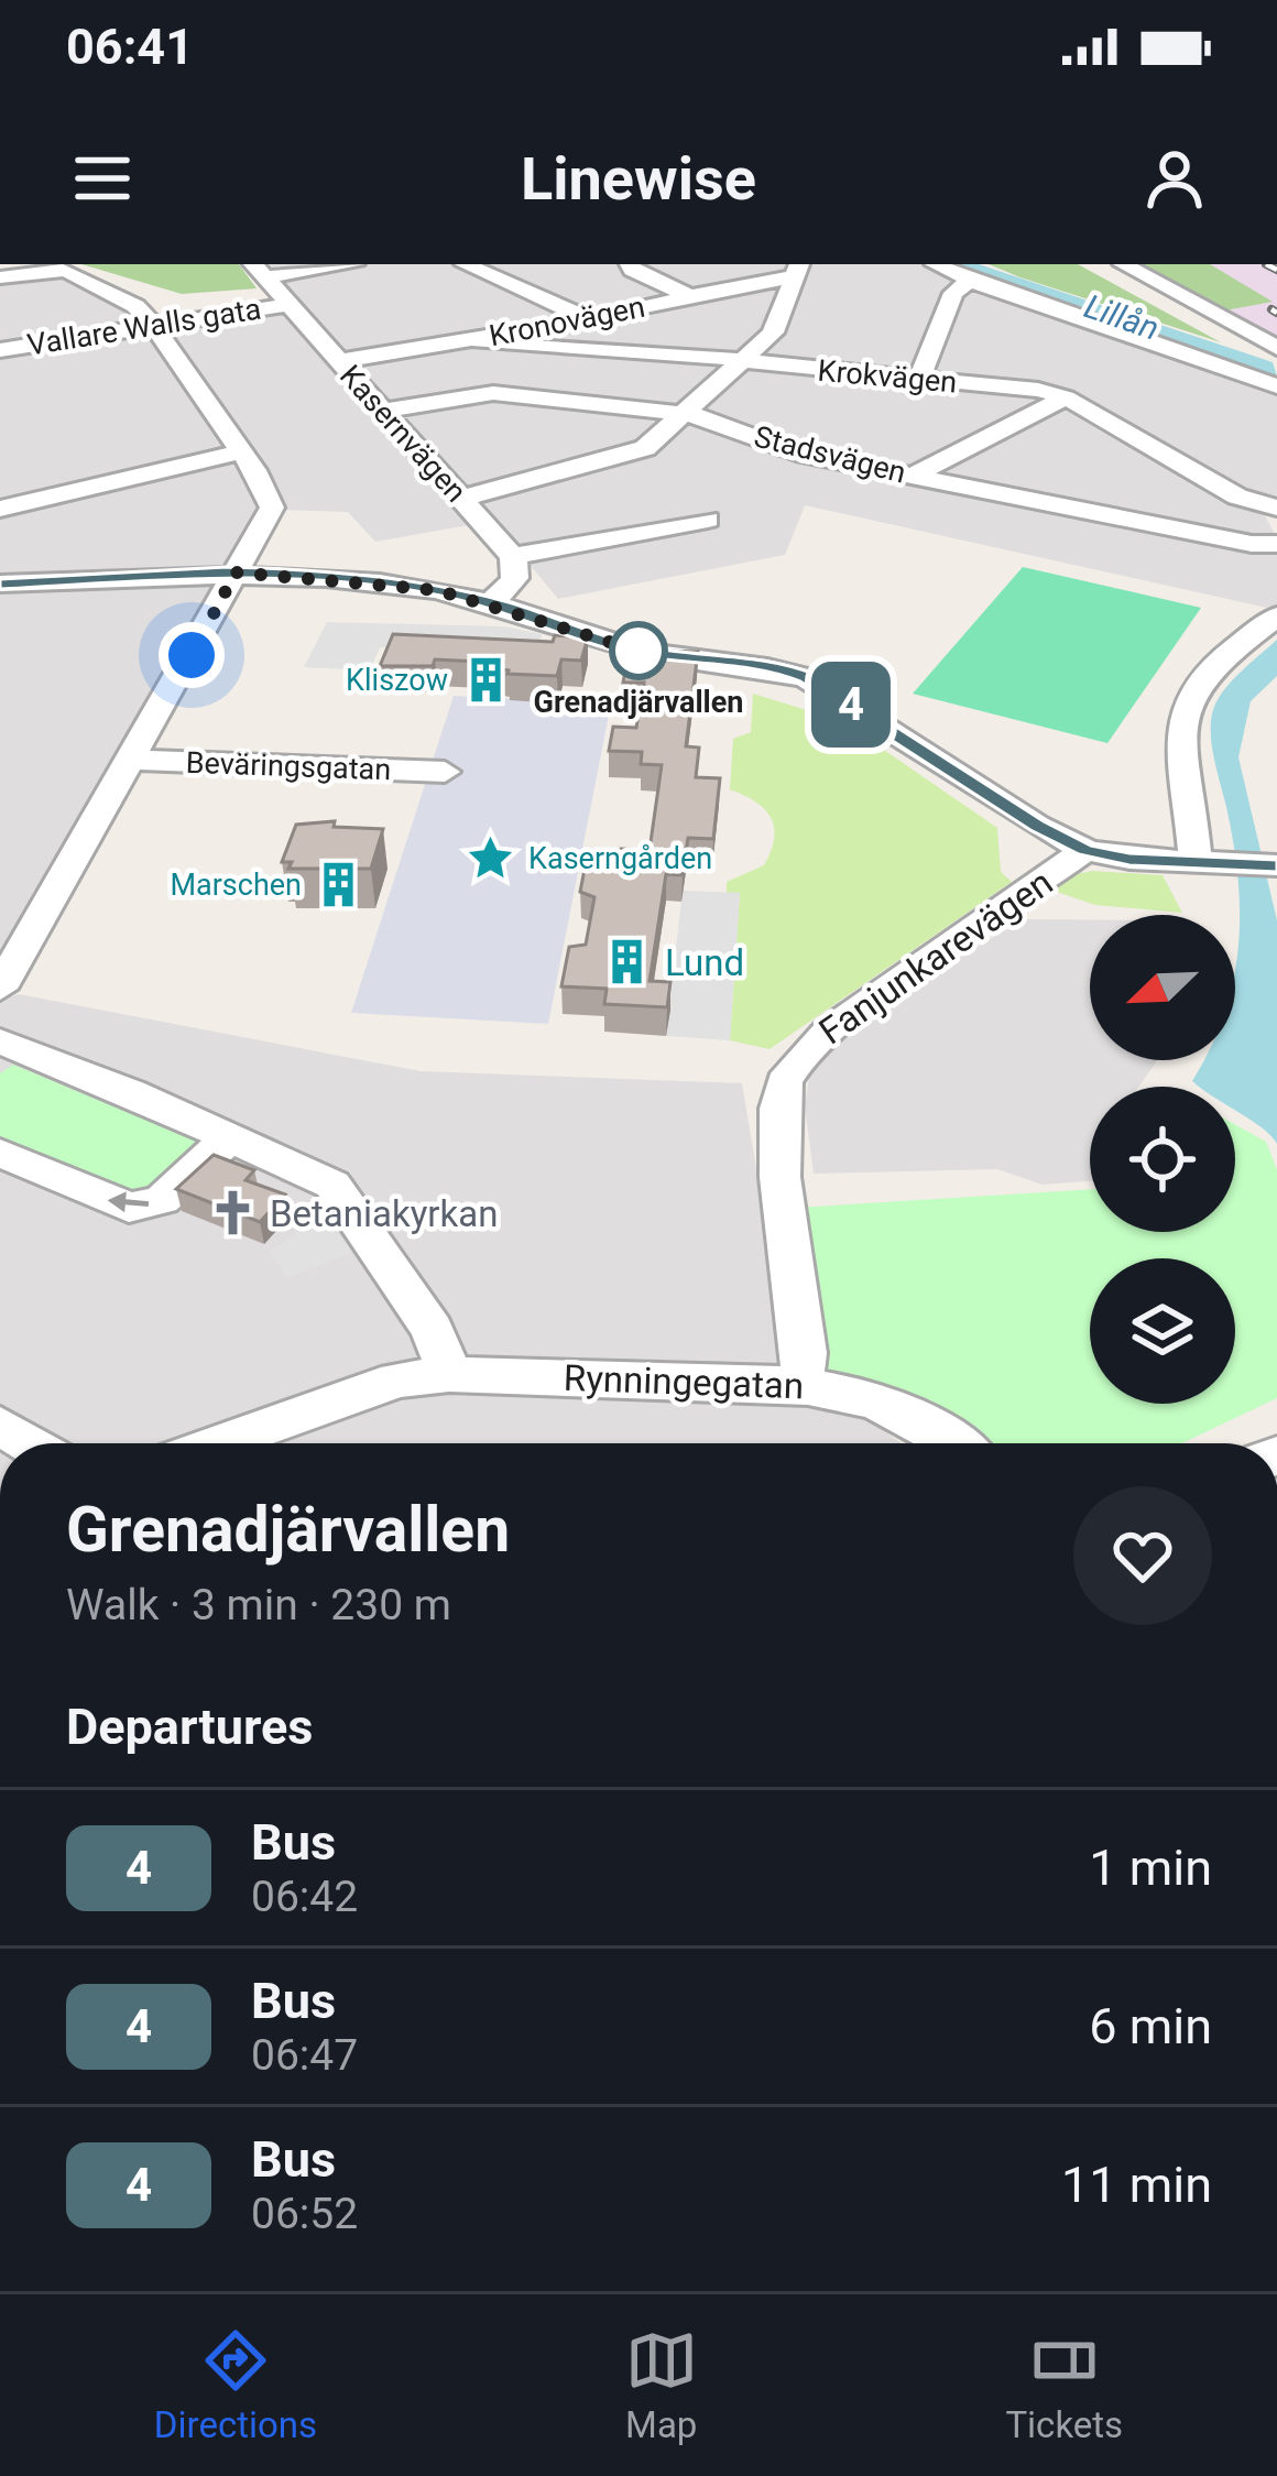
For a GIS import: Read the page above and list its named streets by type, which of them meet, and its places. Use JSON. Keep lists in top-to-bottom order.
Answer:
{
  "streets": {
    "street": [
      "Kronovägen",
      "Vallare Walls gata",
      "Krokvägen",
      "Kasernvägen",
      "Stadsvägen",
      "Beväringsgatan",
      "Fanjunkarevägen",
      "Rynningegatan"
    ]
  },
  "crossings": [
    ["Kronovägen", "Krokvägen"],
    ["Kronovägen", "Kasernvägen"],
    ["Vallare Walls gata", "Kasernvägen"],
    ["Kasernvägen", "Stadsvägen"],
    ["Fanjunkarevägen", "Rynningegatan"]
  ],
  "water": ["Lillån"],
  "places": {
    "other": ["Grenadjärvallen"],
    "building": ["Kliszow", "Marschen", "Lund"],
    "place": ["Kaserngården"],
    "church": ["Betaniakyrkan"]
  },
  "lines": ["bus line 4"],
  "north": "bottom left",
  "page": {
    "status": "06:41",
    "header": "Linewise",
    "on_map": "4",
    "heading": [
      ["Grenadjärvallen", "Walk · 3 min · 230 m"],
      "Departures"
    ],
    "list": [
      {
        "mark": "4",
        "name": "Bus",
        "note": "06:42",
        "value": "1 min"
      },
      {
        "mark": "4",
        "name": "Bus",
        "note": "06:47",
        "value": "6 min"
      },
      {
        "mark": "4",
        "name": "Bus",
        "note": "06:52",
        "value": "11 min"
      }
    ],
    "tabs": ["Directions", "Map", "Tickets"]
  }
}
